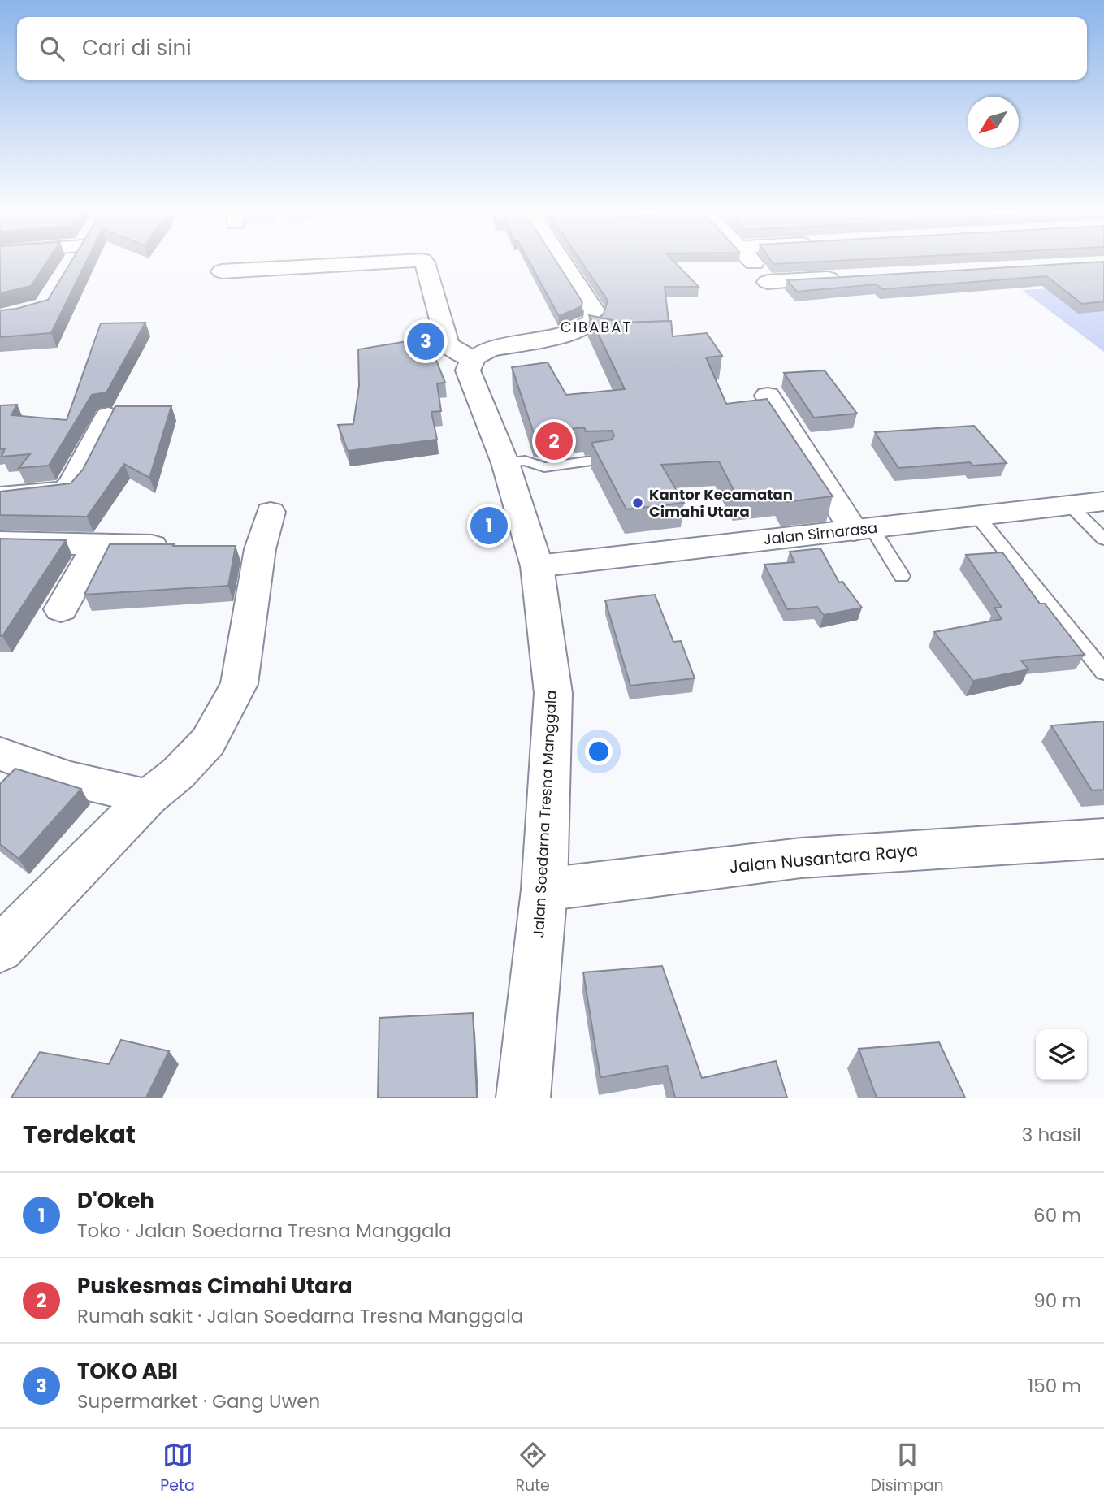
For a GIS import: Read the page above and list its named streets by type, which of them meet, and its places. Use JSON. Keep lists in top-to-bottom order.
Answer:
{
  "streets": {
    "street": ["Jalan Sirnarasa", "Jalan Soedarna Tresna Manggala", "Jalan Nusantara Raya"]
  },
  "crossings": [
    ["Jalan Sirnarasa", "Jalan Soedarna Tresna Manggala"],
    ["Jalan Soedarna Tresna Manggala", "Jalan Nusantara Raya"]
  ],
  "districts": ["CIBABAT"],
  "places": ["Kantor Kecamatan Cimahi Utara"],
  "north": "bottom left",
  "page": {
    "search": "Cari di sini",
    "pins": ["3", "2", "1"],
    "heading": ["Terdekat", "3 hasil"],
    "list": [
      {
        "mark": "1",
        "name": "D'Okeh",
        "note": "Toko · Jalan Soedarna Tresna Manggala",
        "value": "60 m"
      },
      {
        "mark": "2",
        "name": "Puskesmas Cimahi Utara",
        "note": "Rumah sakit · Jalan Soedarna Tresna Manggala",
        "value": "90 m"
      },
      {
        "mark": "3",
        "name": "TOKO ABI",
        "note": "Supermarket · Gang Uwen",
        "value": "150 m"
      }
    ],
    "nav": ["Peta", "Rute", "Disimpan"]
  }
}
